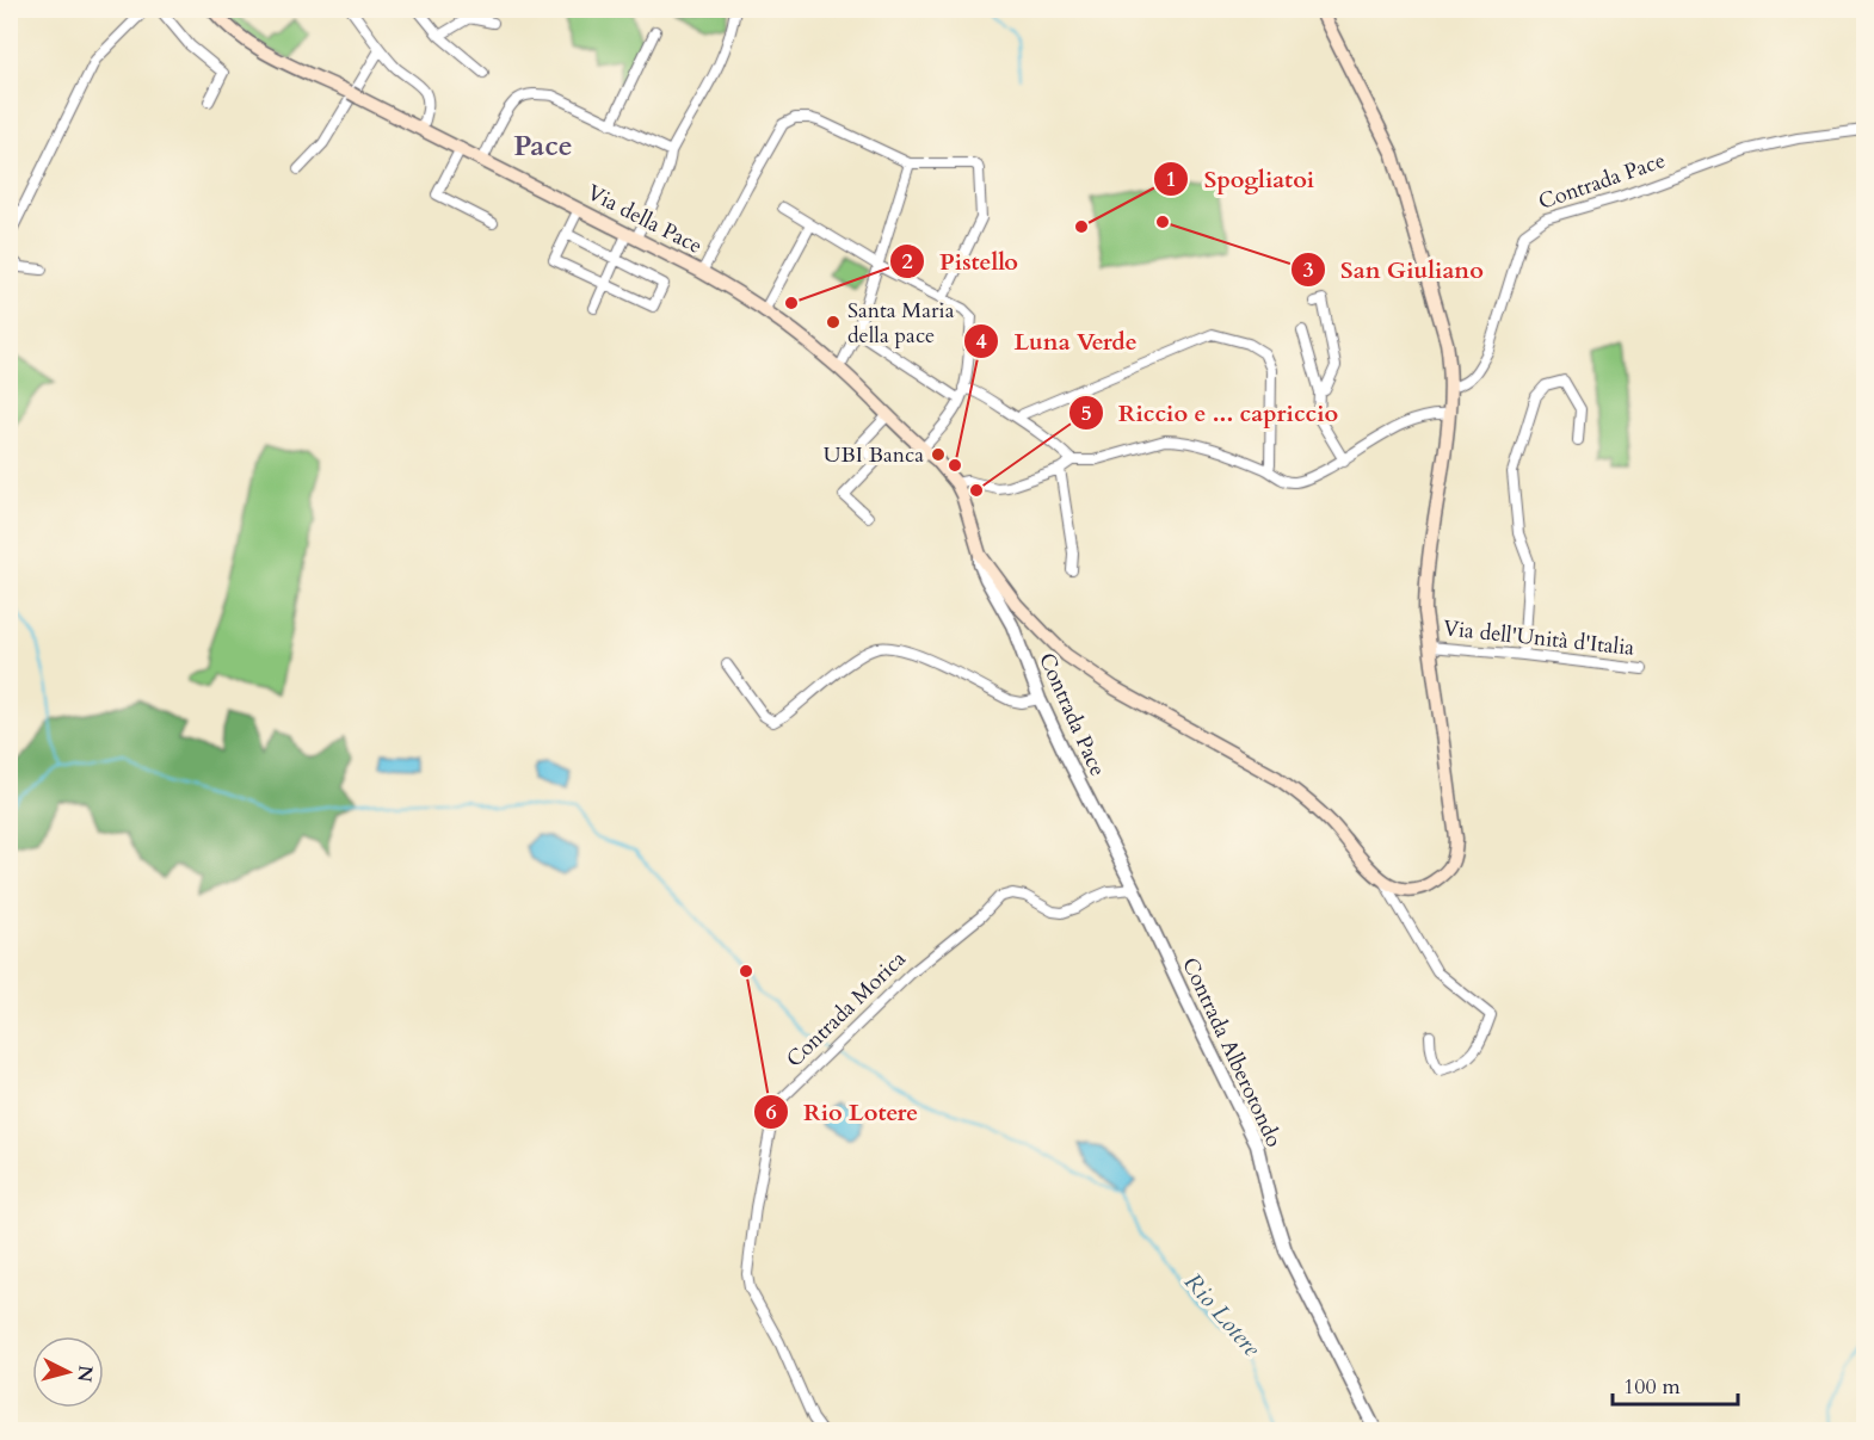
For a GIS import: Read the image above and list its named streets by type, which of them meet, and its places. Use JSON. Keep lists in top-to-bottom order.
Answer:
{
  "streets": {
    "main road": ["Via della Pace"],
    "street": [
      "Contrada Pace",
      "Via dell'Unità d'Italia",
      "Contrada Morica",
      "Contrada Alberotondo"
    ]
  },
  "crossings": [
    ["Contrada Pace", "Via della Pace"],
    ["Contrada Pace", "Contrada Morica"],
    ["Contrada Pace", "Contrada Alberotondo"],
    ["Contrada Morica", "Contrada Alberotondo"]
  ],
  "districts": ["Pace"],
  "water": ["Rio Lotere"],
  "places": [
    "San Giuliano",
    "Spogliatoi",
    "Pistello",
    "Santa Maria della pace",
    "UBI Banca",
    "Luna Verde",
    "Riccio e ... capriccio",
    "Rio Lotere"
  ],
  "scale_bar": "100 m",
  "north": "right"
}
